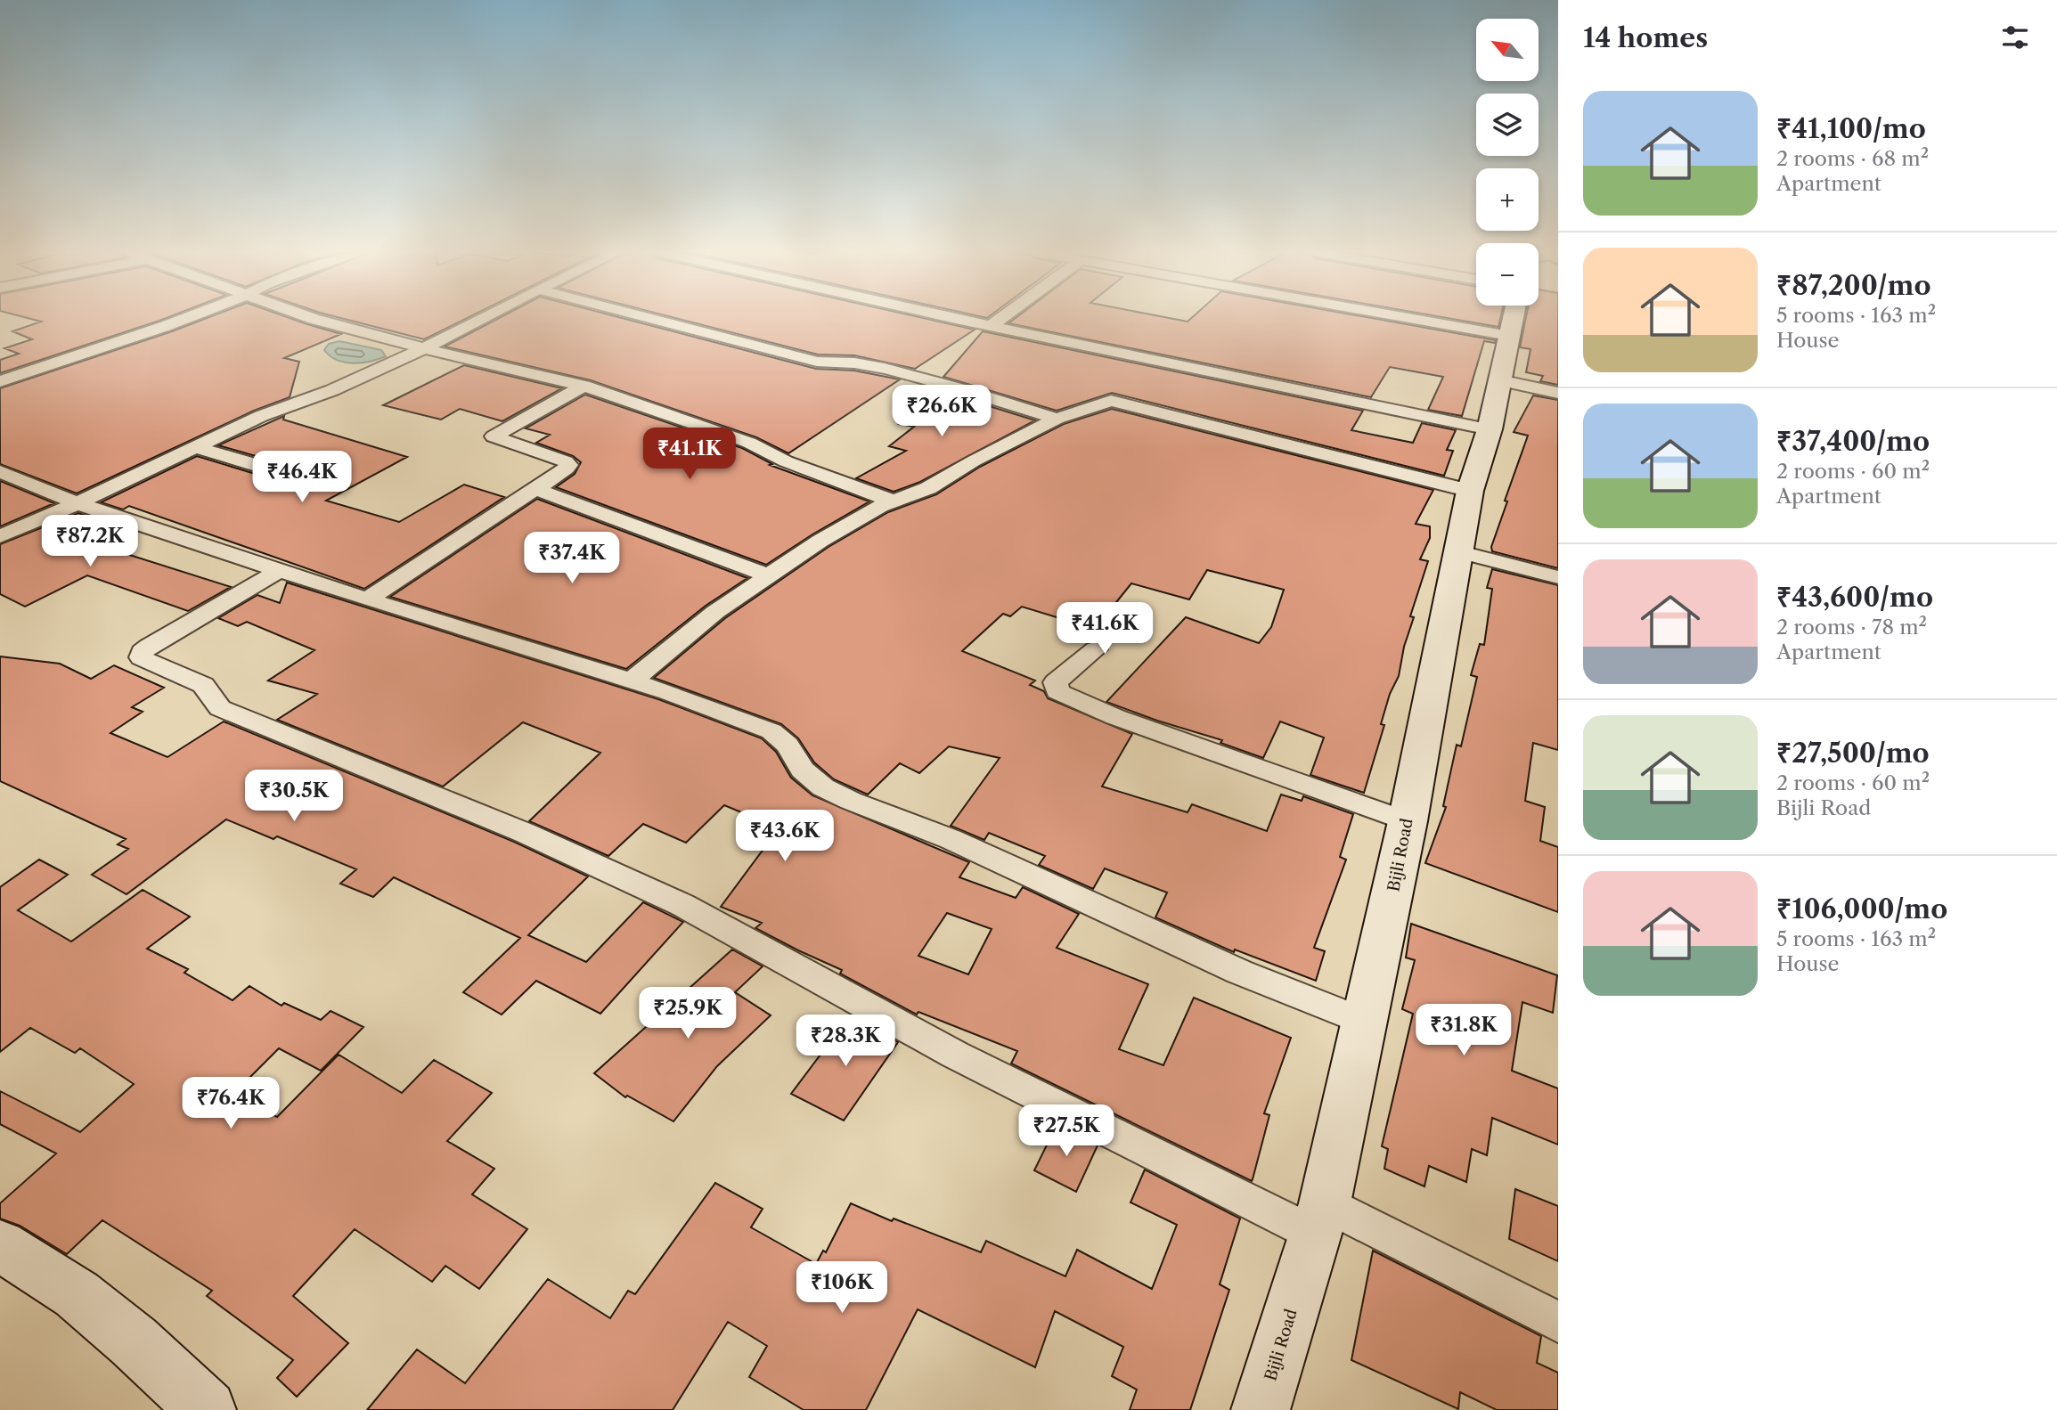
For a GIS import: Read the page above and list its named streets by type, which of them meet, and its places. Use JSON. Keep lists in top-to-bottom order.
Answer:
{
  "streets": {
    "street": ["Bijli Road"]
  },
  "north": "top left",
  "page": {
    "heading": "14 homes",
    "map_buttons": ["+", "−"],
    "list": [
      {
        "name": "₹41,100/mo",
        "note": "2 rooms · 68 m² · Apartment"
      },
      {
        "name": "₹87,200/mo",
        "note": "5 rooms · 163 m² · House"
      },
      {
        "name": "₹37,400/mo",
        "note": "2 rooms · 60 m² · Apartment"
      },
      {
        "name": "₹43,600/mo",
        "note": "2 rooms · 78 m² · Apartment"
      },
      {
        "name": "₹27,500/mo",
        "note": "2 rooms · 60 m² · Bijli Road"
      },
      {
        "name": "₹106,000/mo",
        "note": "5 rooms · 163 m² · House"
      }
    ],
    "price": [
      "₹26.6K",
      "₹41.1K",
      "₹46.4K",
      "₹87.2K",
      "₹37.4K",
      "₹41.6K",
      "₹30.5K",
      "₹43.6K",
      "₹25.9K",
      "₹31.8K",
      "₹28.3K",
      "₹76.4K",
      "₹27.5K",
      "₹106K"
    ]
  }
}
